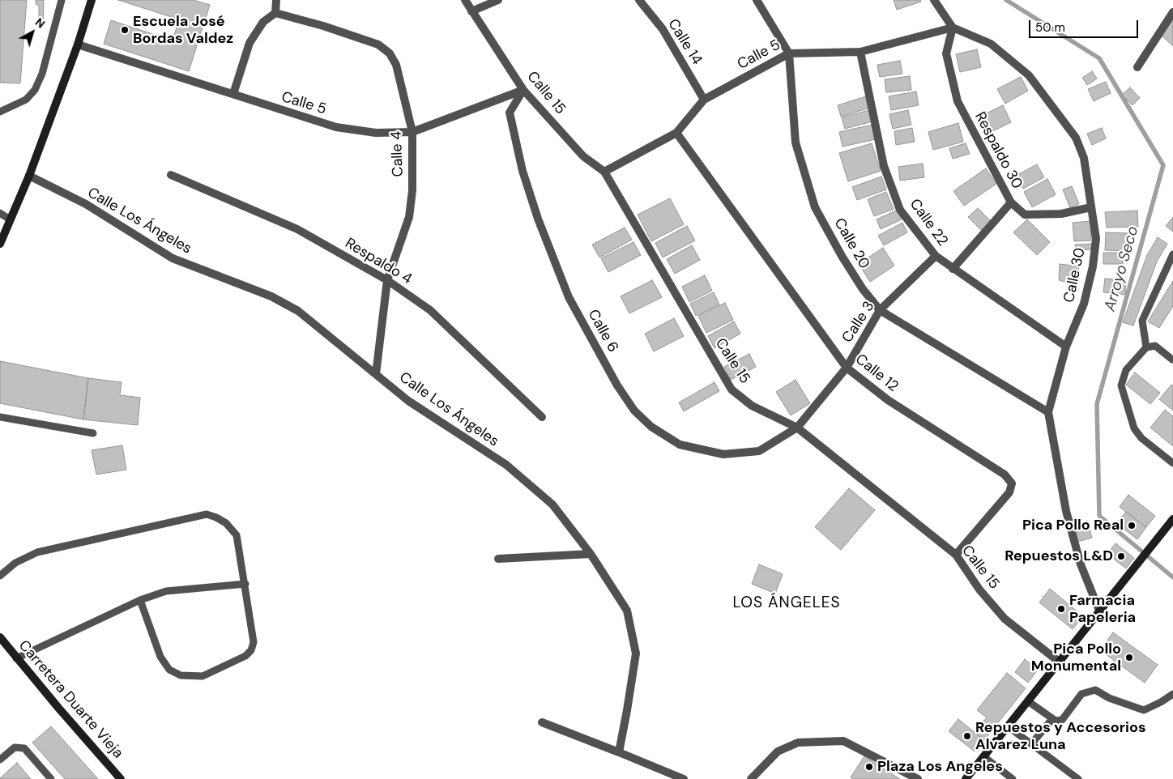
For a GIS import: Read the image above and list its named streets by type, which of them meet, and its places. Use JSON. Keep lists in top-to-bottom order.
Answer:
{
  "streets": {
    "main road": ["Carretera Duarte Vieja"],
    "street": [
      "Calle 14",
      "Calle 5",
      "Calle 15",
      "Respaldo 30",
      "Calle 4",
      "Calle Los Ángeles",
      "Calle 22",
      "Calle 20",
      "Respaldo 4",
      "Calle 30",
      "Calle 3",
      "Calle 6",
      "Calle 12"
    ]
  },
  "crossings": [
    ["Calle 14", "Calle 5"],
    ["Calle 5", "Calle 15"],
    ["Calle 5", "Respaldo 30"],
    ["Calle 5", "Calle 4"],
    ["Calle 5", "Calle 22"],
    ["Calle 5", "Calle 20"],
    ["Calle 5", "Calle 30"],
    ["Calle 5", "Calle 6"],
    ["Calle 5", "Calle 12"],
    ["Calle 15", "Calle 3"],
    ["Calle 15", "Calle 6"],
    ["Calle 15", "Calle 12"],
    ["Respaldo 30", "Calle 30"],
    ["Calle 4", "Calle Los Ángeles"],
    ["Calle 4", "Respaldo 4"],
    ["Calle 22", "Calle 30"],
    ["Calle 22", "Calle 3"],
    ["Calle 20", "Calle 30"],
    ["Calle 20", "Calle 3"],
    ["Calle 3", "Calle 6"],
    ["Calle 3", "Calle 12"]
  ],
  "districts": ["LOS ÁNGELES"],
  "water": ["Arroyo Seco"],
  "places": [
    "Escuela José Bordas Valdez",
    "Pica Pollo Real",
    "Repuestos L&D",
    "Farmacia Papeleria",
    "Pica Pollo Monumental",
    "Repuestos y Accesorios Alvarez Luna",
    "Plaza Los Angeles"
  ],
  "scale_bar": "50 m",
  "north": "top right"
}
